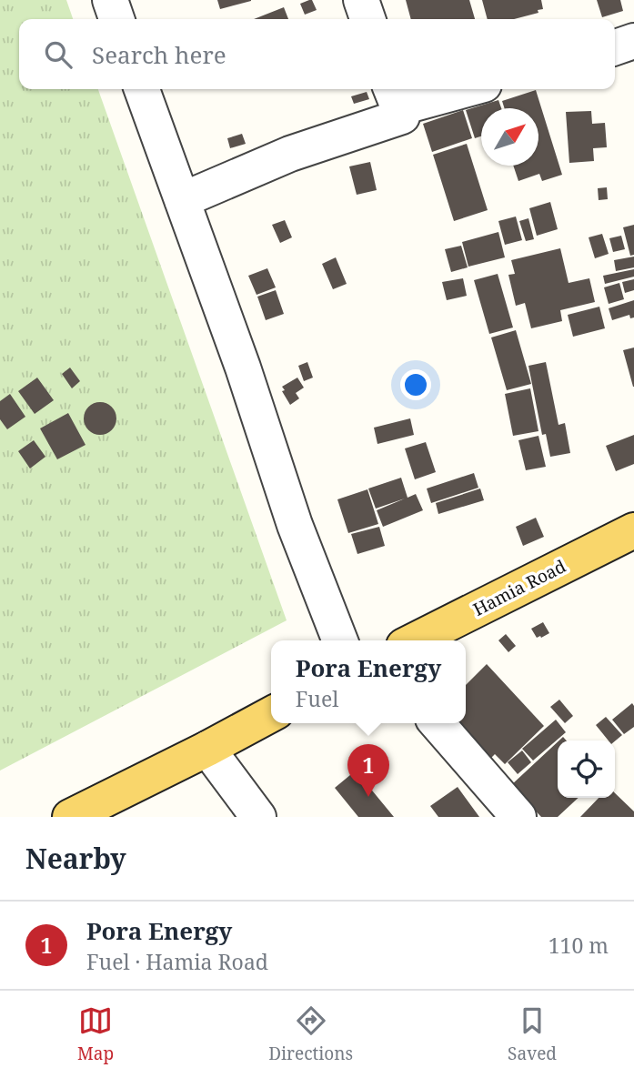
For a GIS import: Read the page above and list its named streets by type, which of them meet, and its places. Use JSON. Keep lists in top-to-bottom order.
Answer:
{
  "streets": {
    "main road": ["Hamia Road"]
  },
  "north": "top right",
  "page": {
    "search": "Search here",
    "popup": ["Pora Energy", "Fuel"],
    "pins": "1",
    "heading": "Nearby",
    "list": [
      {
        "mark": "1",
        "name": "Pora Energy",
        "note": "Fuel · Hamia Road",
        "value": "110 m"
      }
    ],
    "nav": ["Map", "Directions", "Saved"]
  }
}
